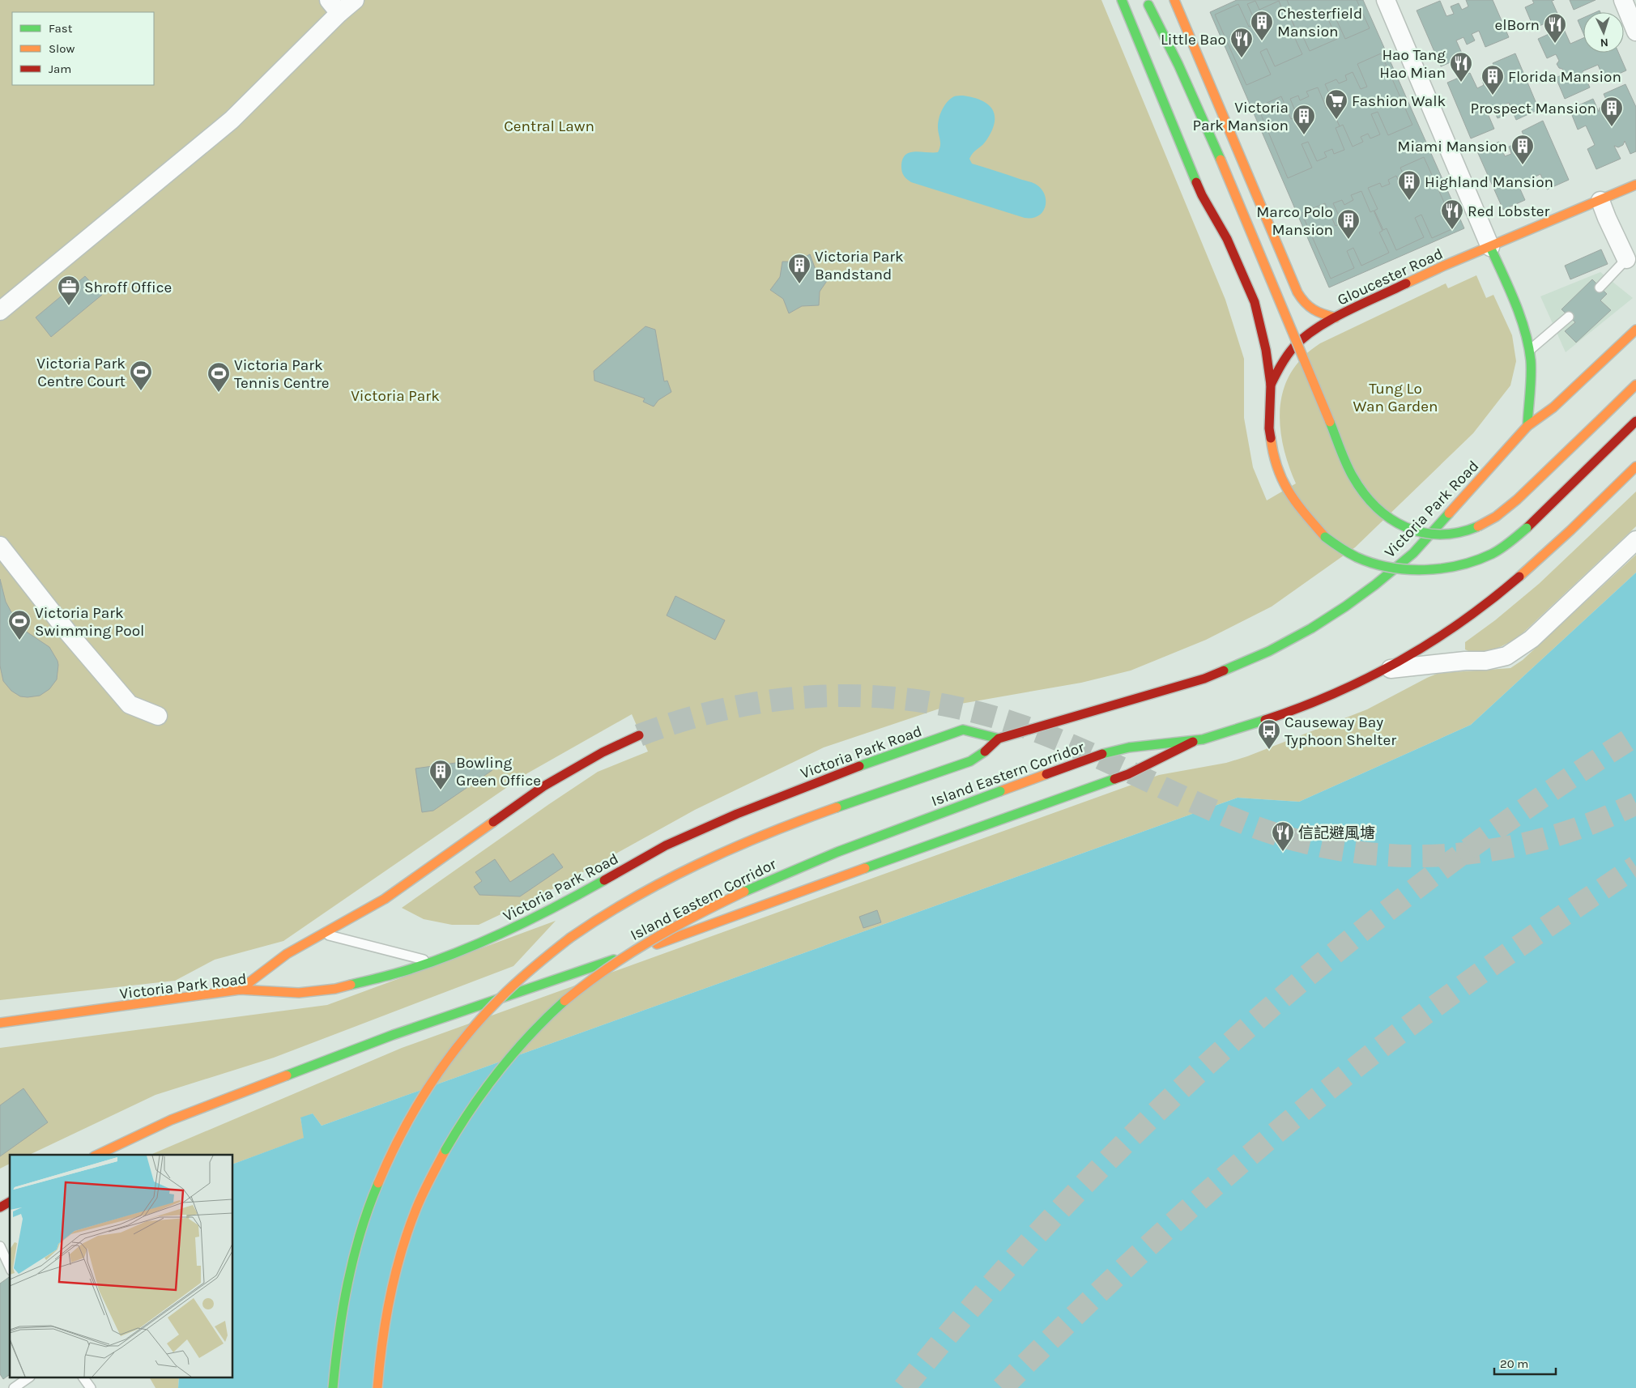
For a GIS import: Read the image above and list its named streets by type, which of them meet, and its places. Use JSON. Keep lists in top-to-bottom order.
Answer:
{
  "streets": {
    "main road": ["Gloucester Road", "Victoria Park Road", "Island Eastern Corridor"]
  },
  "crossings": [
    ["Victoria Park Road", "Island Eastern Corridor"]
  ],
  "parks": ["Central Lawn", "Tung Lo Wan Garden", "Victoria Park"],
  "places": {
    "building": [
      "Chesterfield Mansion",
      "Florida Mansion",
      "Prospect Mansion",
      "Victoria Park Mansion",
      "Miami Mansion",
      "Highland Mansion",
      "Marco Polo Mansion",
      "Victoria Park Bandstand",
      "Bowling Green Office"
    ],
    "restaurant": [
      "elBorn",
      "Little Bao",
      "Hao Tang Hao Mian",
      "Red Lobster",
      "信記避風塘"
    ],
    "supermarket": ["Fashion Walk"],
    "office": ["Shroff Office"],
    "sports": ["Victoria Park Centre Court", "Victoria Park Tennis Centre", "Victoria Park Swimming Pool"],
    "bus stop": ["Causeway Bay Typhoon Shelter"]
  },
  "legend": ["Fast", "Slow", "Jam"],
  "scale_bar": "20 m",
  "north": "bottom"
}
